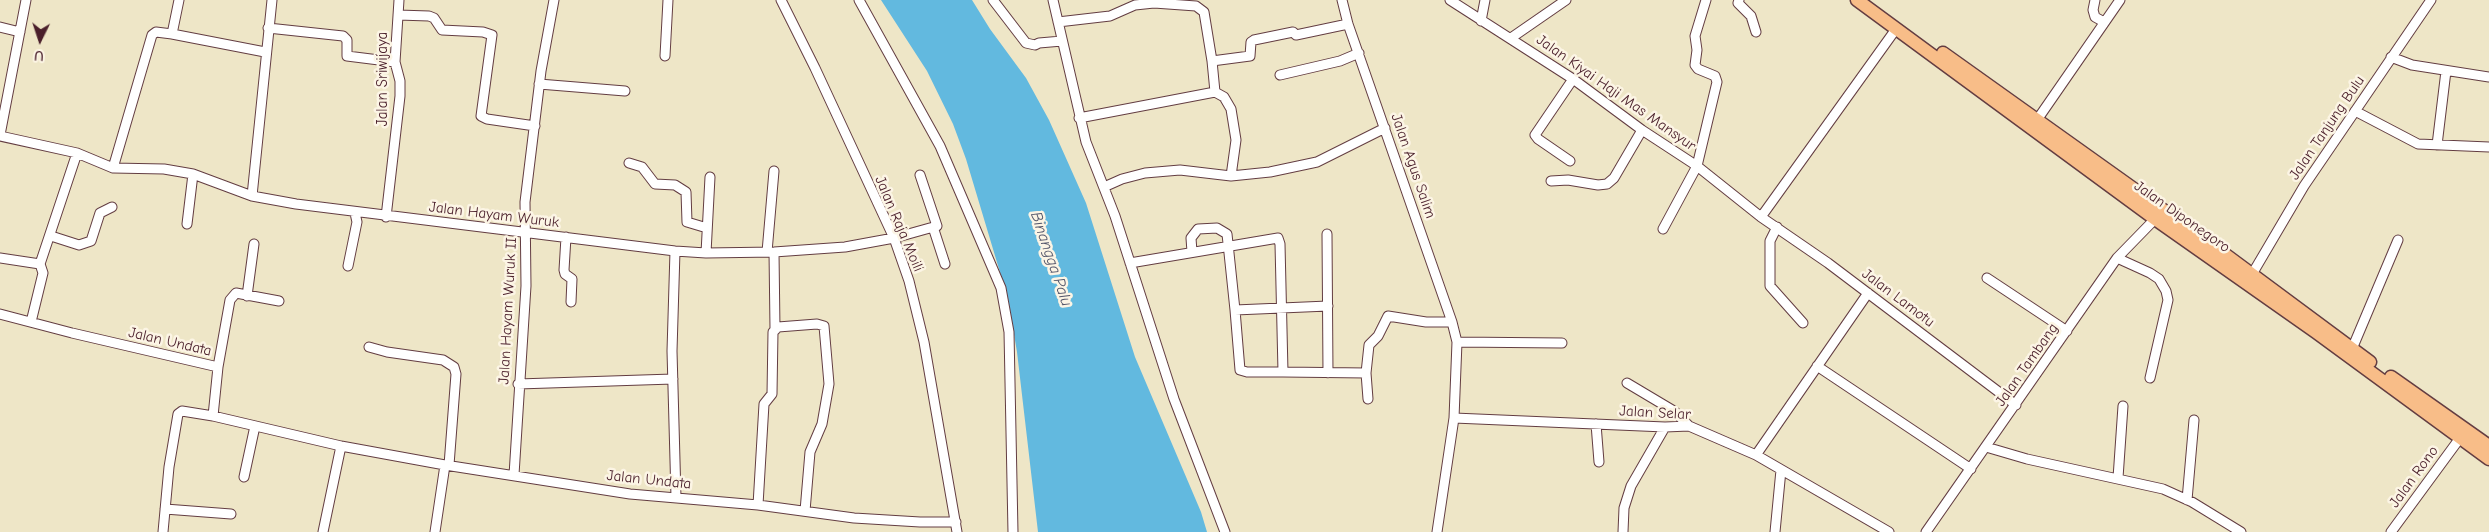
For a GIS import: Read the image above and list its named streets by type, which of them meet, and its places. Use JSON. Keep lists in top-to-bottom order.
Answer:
{
  "streets": {
    "highway": ["Jalan Diponegoro"],
    "street": [
      "Jalan Sriwijaya",
      "Jalan Kiyai Haji Mas Mansyur",
      "Jalan Tanjung Bulu",
      "Jalan Agus Salim",
      "Jalan Hayam Wuruk",
      "Jalan Raja Moili",
      "Jalan Lamotu",
      "Jalan Hayam Wuruk II",
      "Jalan Undata",
      "Jalan Tambang",
      "Jalan Selar",
      "Jalan Rono"
    ]
  },
  "crossings": [
    ["Jalan Sriwijaya", "Jalan Hayam Wuruk"],
    ["Jalan Kiyai Haji Mas Mansyur", "Jalan Lamotu"],
    ["Jalan Tanjung Bulu", "Jalan Diponegoro"],
    ["Jalan Agus Salim", "Jalan Selar"],
    ["Jalan Hayam Wuruk", "Jalan Raja Moili"],
    ["Jalan Hayam Wuruk", "Jalan Hayam Wuruk II"],
    ["Jalan Diponegoro", "Jalan Tambang"],
    ["Jalan Diponegoro", "Jalan Rono"],
    ["Jalan Raja Moili", "Jalan Undata"],
    ["Jalan Lamotu", "Jalan Tambang"],
    ["Jalan Hayam Wuruk II", "Jalan Undata"]
  ],
  "water": ["Binangga Palu"],
  "north": "bottom"
}
